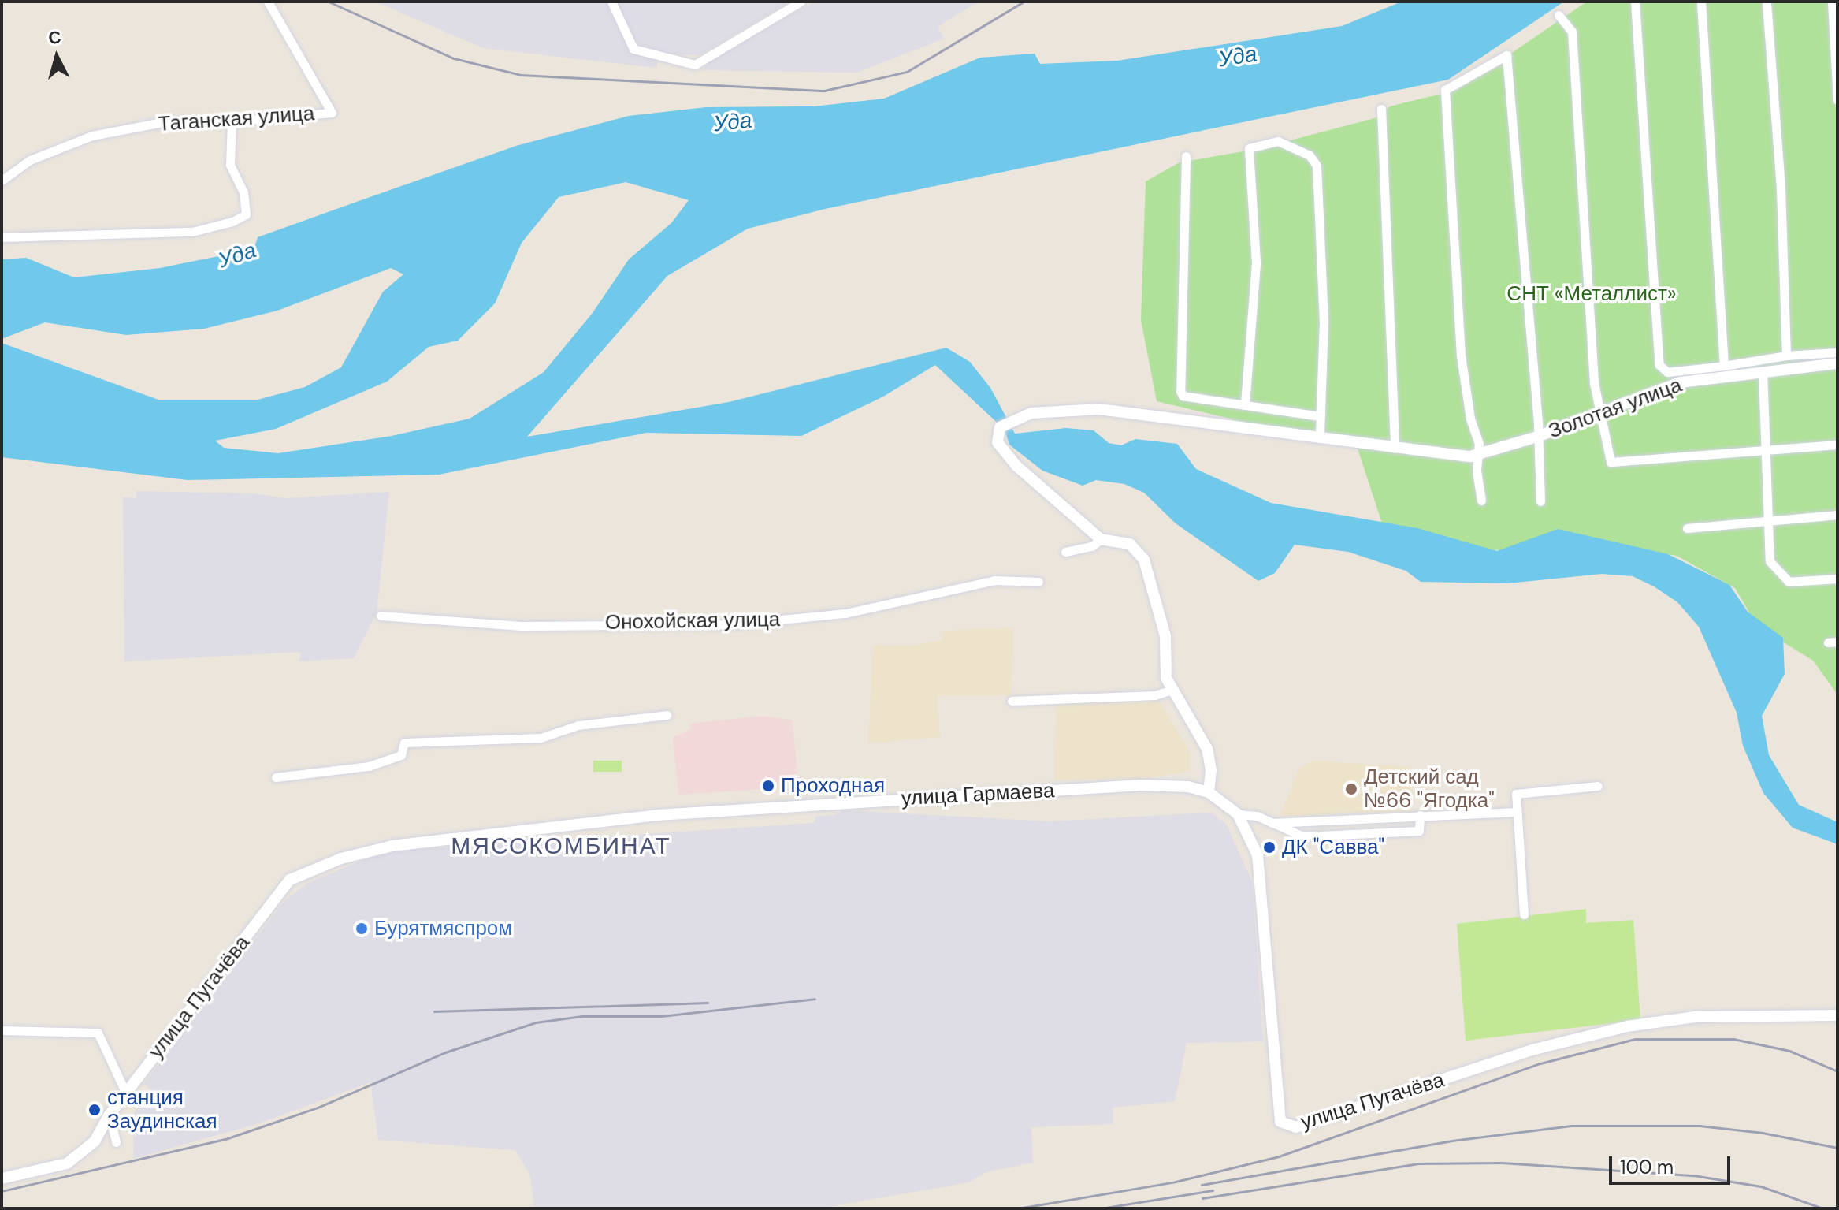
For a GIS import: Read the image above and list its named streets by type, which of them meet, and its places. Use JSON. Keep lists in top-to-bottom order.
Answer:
{
  "streets": {
    "street": [
      "Таганская улица",
      "Золотая улица",
      "Онохойская улица",
      "улица Гармаева",
      "улица Пугачёва"
    ]
  },
  "crossings": [
    ["улица Гармаева", "улица Пугачёва"]
  ],
  "districts": ["МЯСОКОМБИНАТ"],
  "water": ["Уда"],
  "parks": ["СНТ «Металлист»"],
  "places": [
    "Проходная",
    "Детский сад №66 \"Ягодка\"",
    "ДК \"Савва\"",
    "Бурятмяспром",
    "станция Заудинская"
  ],
  "scale_bar": "100 m",
  "north": "top"
}
